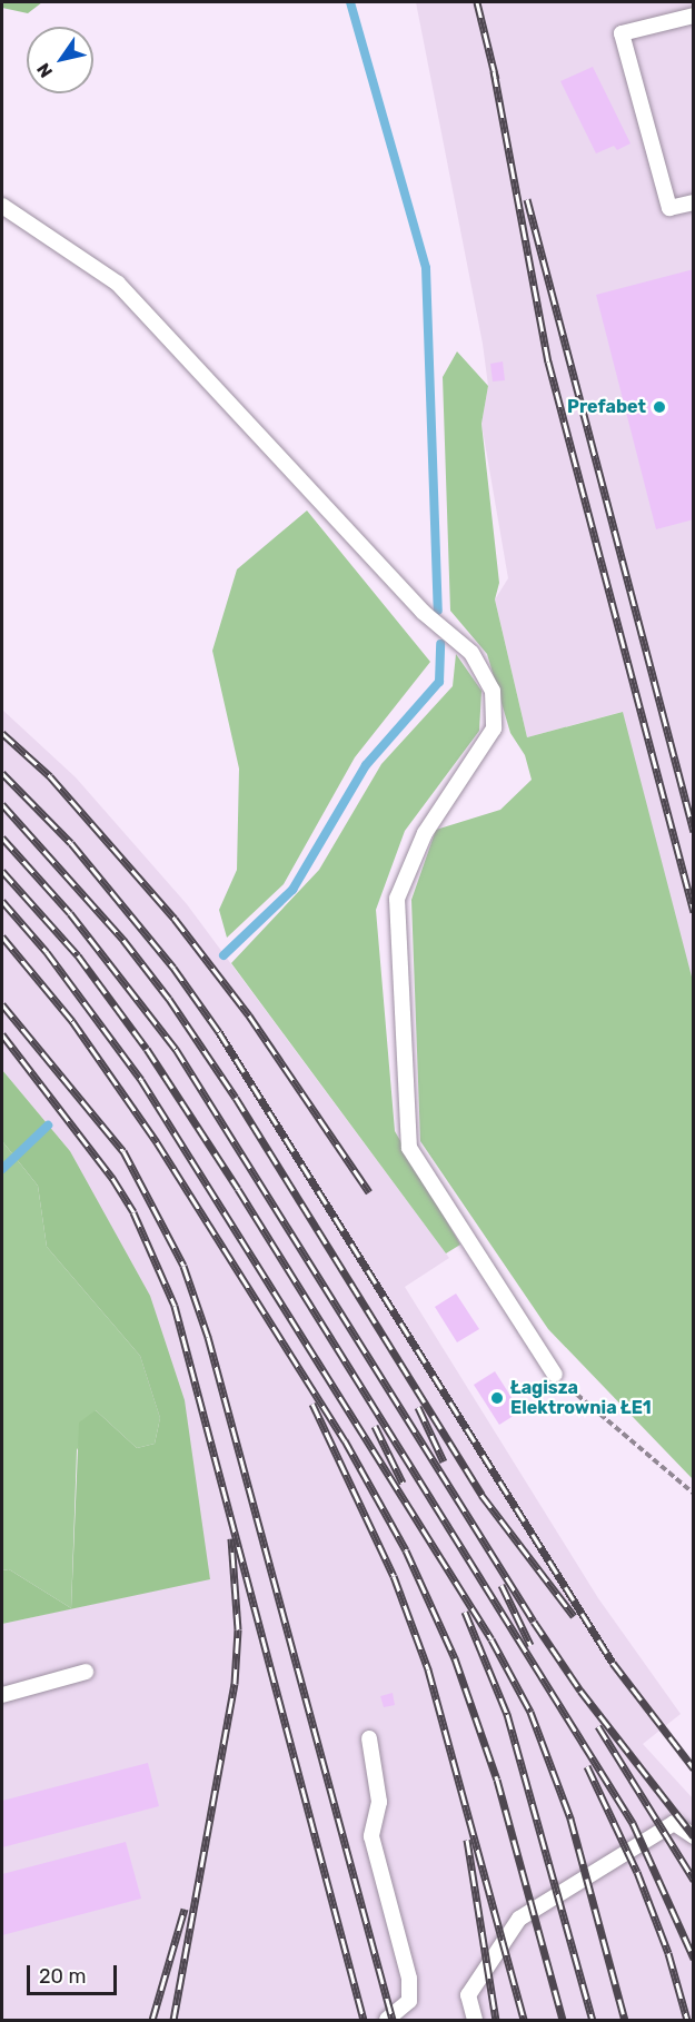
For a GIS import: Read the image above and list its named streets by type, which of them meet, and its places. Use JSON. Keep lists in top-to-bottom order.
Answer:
{
  "places": ["Prefabet", "Łagisza Elektrownia ŁE1"],
  "scale_bar": "20 m",
  "north": "bottom left"
}
